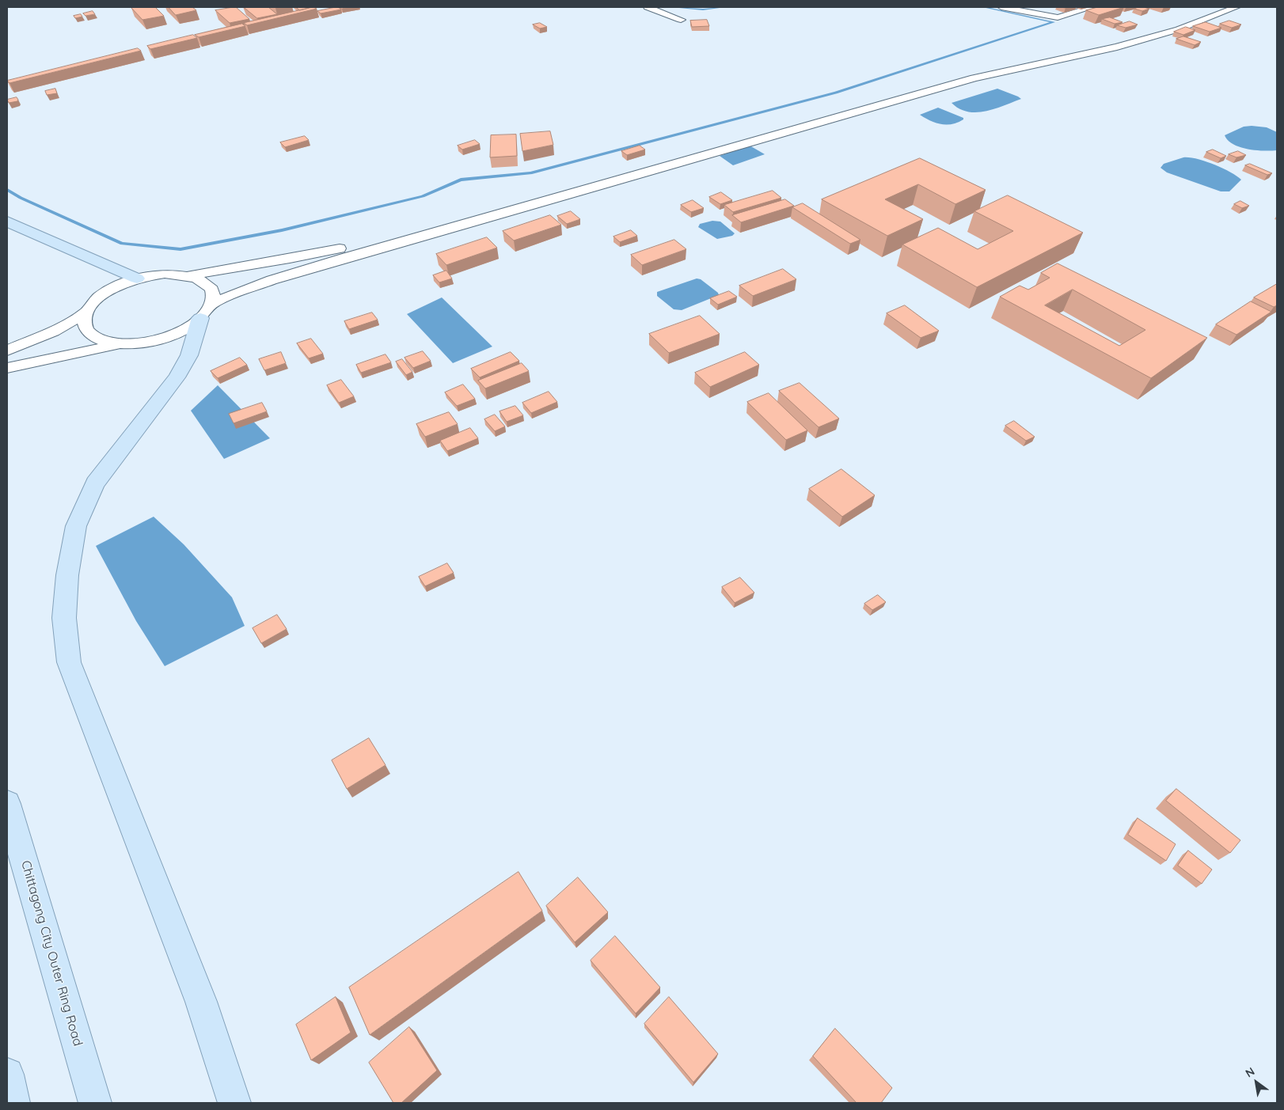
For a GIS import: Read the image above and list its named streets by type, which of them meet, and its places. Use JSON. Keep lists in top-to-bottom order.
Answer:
{
  "streets": {
    "main road": ["Chittagong City Outer Ring Road"]
  },
  "north": "top left"
}
